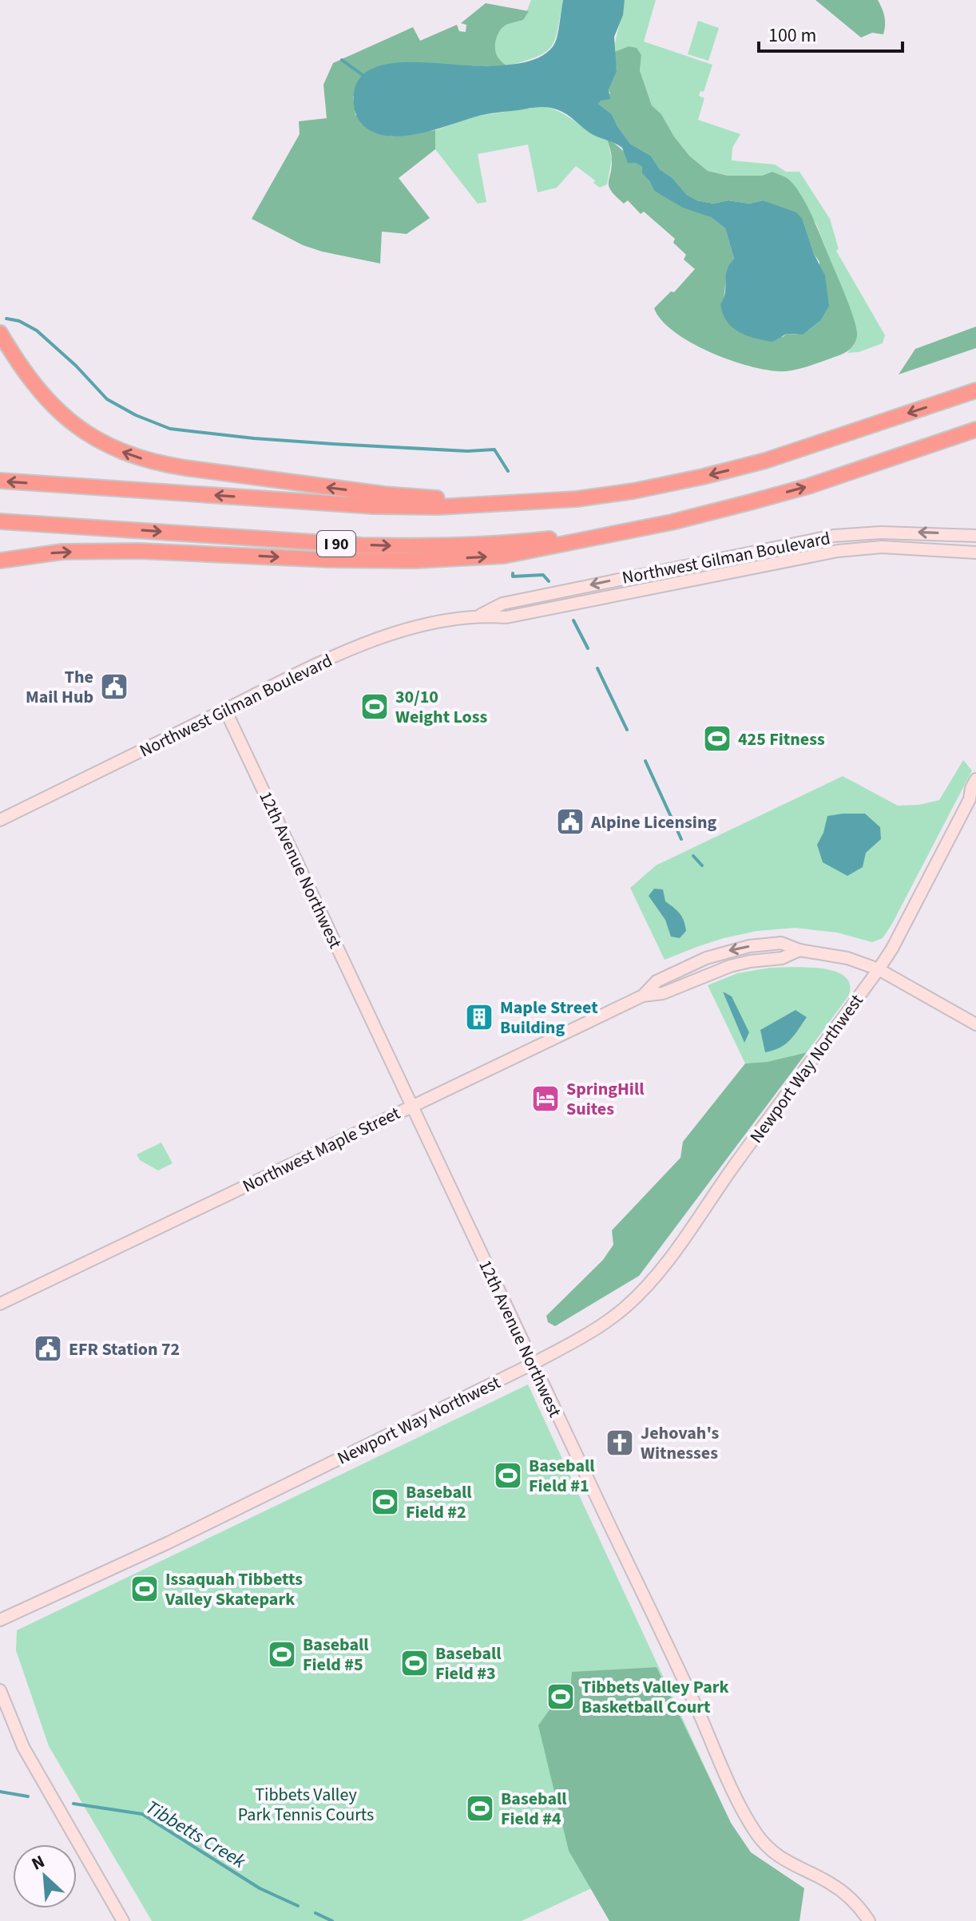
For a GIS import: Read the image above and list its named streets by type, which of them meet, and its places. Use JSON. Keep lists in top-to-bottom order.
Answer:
{
  "streets": {
    "highway": ["I 90"],
    "street": [
      "Northwest Gilman Boulevard",
      "12th Avenue Northwest",
      "Newport Way Northwest",
      "Northwest Maple Street"
    ]
  },
  "crossings": [
    ["Northwest Gilman Boulevard", "12th Avenue Northwest"],
    ["12th Avenue Northwest", "Newport Way Northwest"],
    ["12th Avenue Northwest", "Northwest Maple Street"],
    ["Newport Way Northwest", "Northwest Maple Street"]
  ],
  "water": ["Tibbetts Creek"],
  "parks": ["Tibbets Valley Park Tennis Courts"],
  "places": {
    "public building": ["The Mail Hub", "Alpine Licensing", "EFR Station 72"],
    "sports": [
      "30/10 Weight Loss",
      "425 Fitness",
      "Baseball Field #1",
      "Baseball Field #2",
      "Issaquah Tibbetts Valley Skatepark",
      "Baseball Field #5",
      "Baseball Field #3",
      "Tibbets Valley Park Basketball Court",
      "Baseball Field #4"
    ],
    "building": ["Maple Street Building"],
    "hotel": ["SpringHill Suites"],
    "church": ["Jehovah's Witnesses"]
  },
  "scale_bar": "100 m",
  "north": "top left"
}
